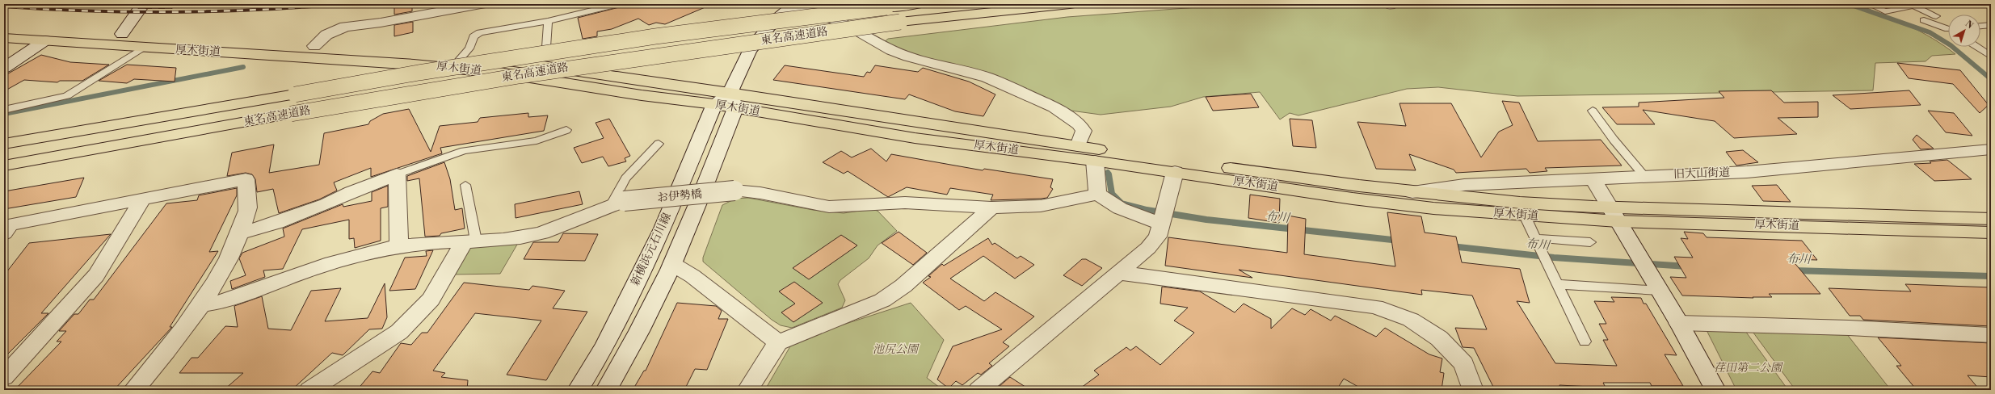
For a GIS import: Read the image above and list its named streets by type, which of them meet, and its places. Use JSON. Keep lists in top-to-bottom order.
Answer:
{
  "streets": {
    "highway": ["東名高速道路", "厚木街道"],
    "street": ["旧大山街道", "お伊勢橋", "新横浜元石川線"]
  },
  "crossings": [
    ["厚木街道", "旧大山街道"],
    ["厚木街道", "新横浜元石川線"]
  ],
  "water": ["布川"],
  "parks": ["池尻公園", "荏田第二公園"],
  "north": "top right"
}
